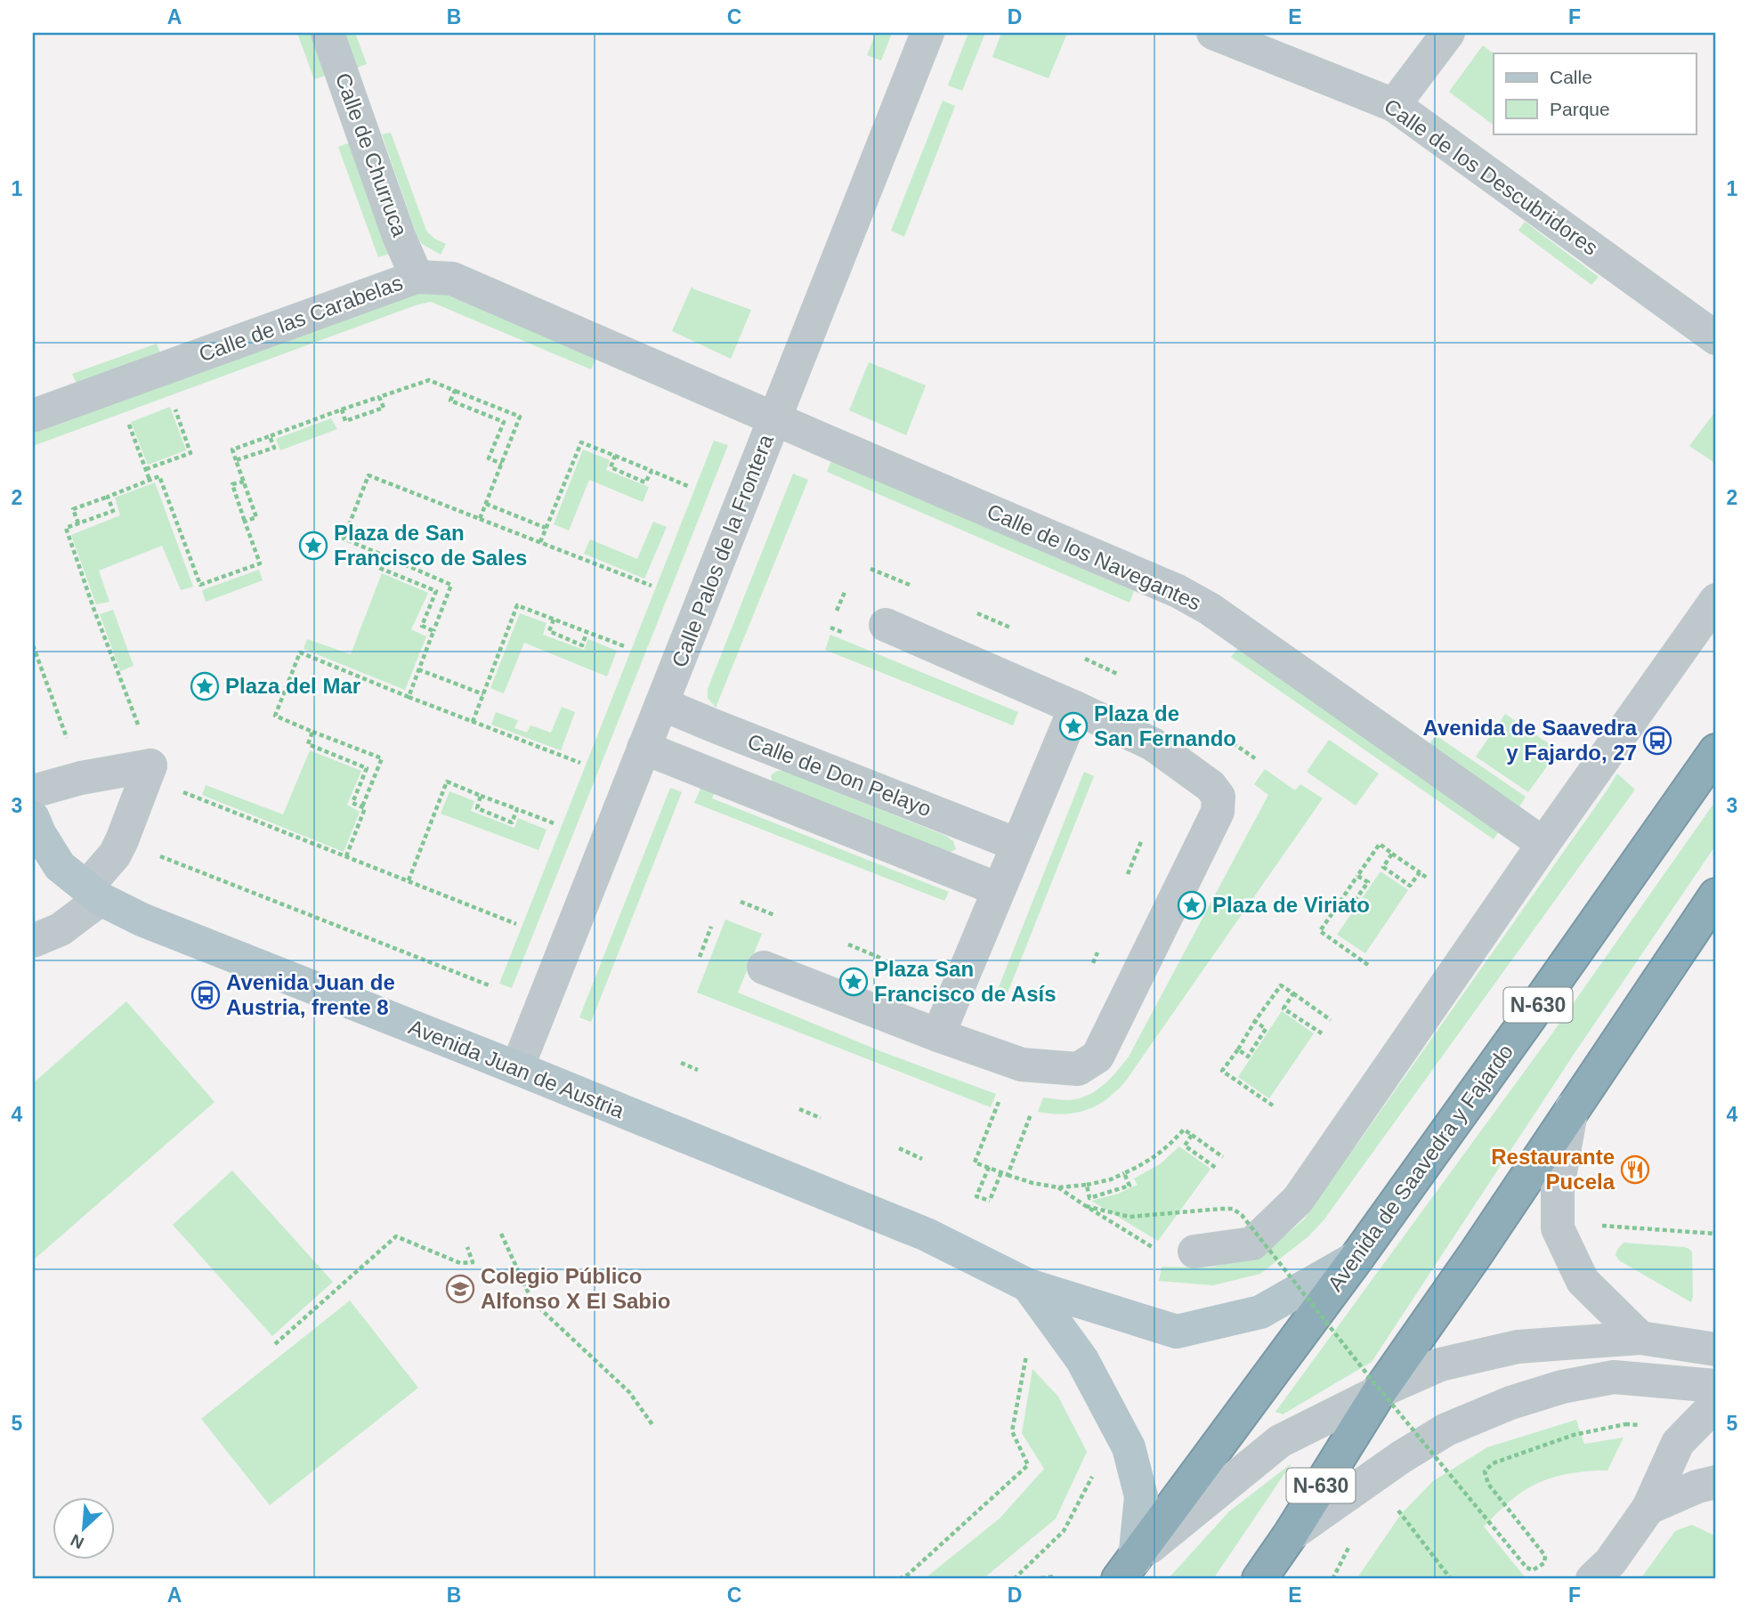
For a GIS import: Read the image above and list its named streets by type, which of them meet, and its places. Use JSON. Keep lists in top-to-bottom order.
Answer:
{
  "streets": {
    "highway": ["N-630", "Avenida de Saavedra y Fajardo"],
    "main road": ["Avenida Juan de Austria"],
    "street": [
      "Calle de Churruca",
      "Calle de los Descubridores",
      "Calle de las Carabelas",
      "Calle Palos de la Frontera",
      "Calle de los Navegantes",
      "Calle de Don Pelayo"
    ]
  },
  "crossings": [
    ["Calle de Churruca", "Calle de las Carabelas"],
    ["Calle de las Carabelas", "Calle Palos de la Frontera"],
    ["Calle de las Carabelas", "Calle de los Navegantes"],
    ["Calle Palos de la Frontera", "Calle de los Navegantes"],
    ["Calle Palos de la Frontera", "Calle de Don Pelayo"],
    ["Calle Palos de la Frontera", "Avenida Juan de Austria"],
    ["Avenida Juan de Austria", "Avenida de Saavedra y Fajardo"]
  ],
  "places": {
    "place": [
      "Plaza de San Francisco de Sales",
      "Plaza del Mar",
      "Plaza de San Fernando",
      "Plaza de Viriato",
      "Plaza San Francisco de Asís"
    ],
    "bus stop": ["Avenida de Saavedra y Fajardo, 27", "Avenida Juan de Austria, frente 8"],
    "restaurant": ["Restaurante Pucela"],
    "school or university": ["Colegio Público Alfonso X El Sabio"]
  },
  "legend": ["Calle", "Parque"],
  "north": "bottom left",
  "grid": {
    "columns": [
      "A",
      "B",
      "C",
      "D",
      "E",
      "F"
    ],
    "rows": [
      "1",
      "2",
      "3",
      "4",
      "5"
    ]
  }
}
